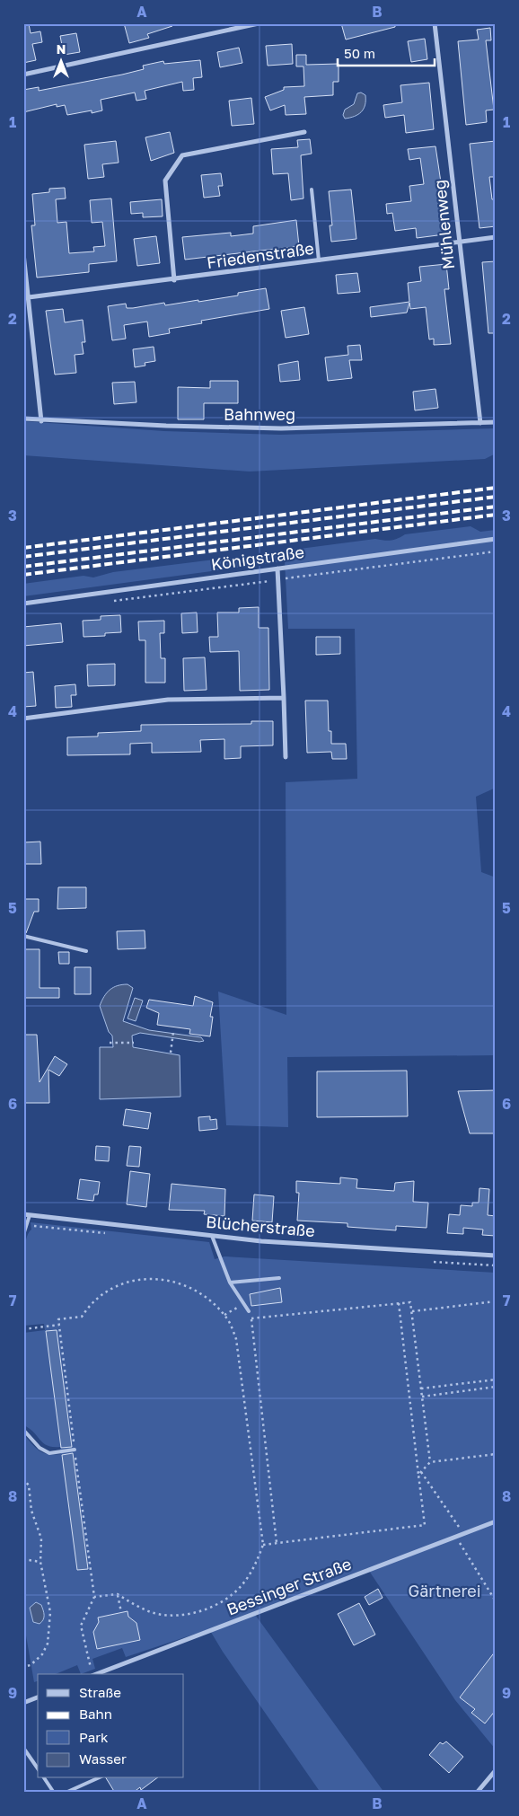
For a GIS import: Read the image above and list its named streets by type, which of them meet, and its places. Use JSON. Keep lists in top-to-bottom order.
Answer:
{
  "streets": {
    "street": [
      "Mühlenweg",
      "Friedenstraße",
      "Bahnweg",
      "Königstraße",
      "Blücherstraße",
      "Bessinger Straße"
    ]
  },
  "crossings": [
    ["Mühlenweg", "Friedenstraße"],
    ["Mühlenweg", "Bahnweg"]
  ],
  "parks": ["Gärtnerei"],
  "legend": [
    "Straße",
    "Bahn",
    "Park",
    "Wasser"
  ],
  "scale_bar": "50 m",
  "north": "top",
  "grid": {
    "columns": ["A", "B"],
    "rows": [
      "1",
      "2",
      "3",
      "4",
      "5",
      "6",
      "7",
      "8",
      "9"
    ]
  }
}
